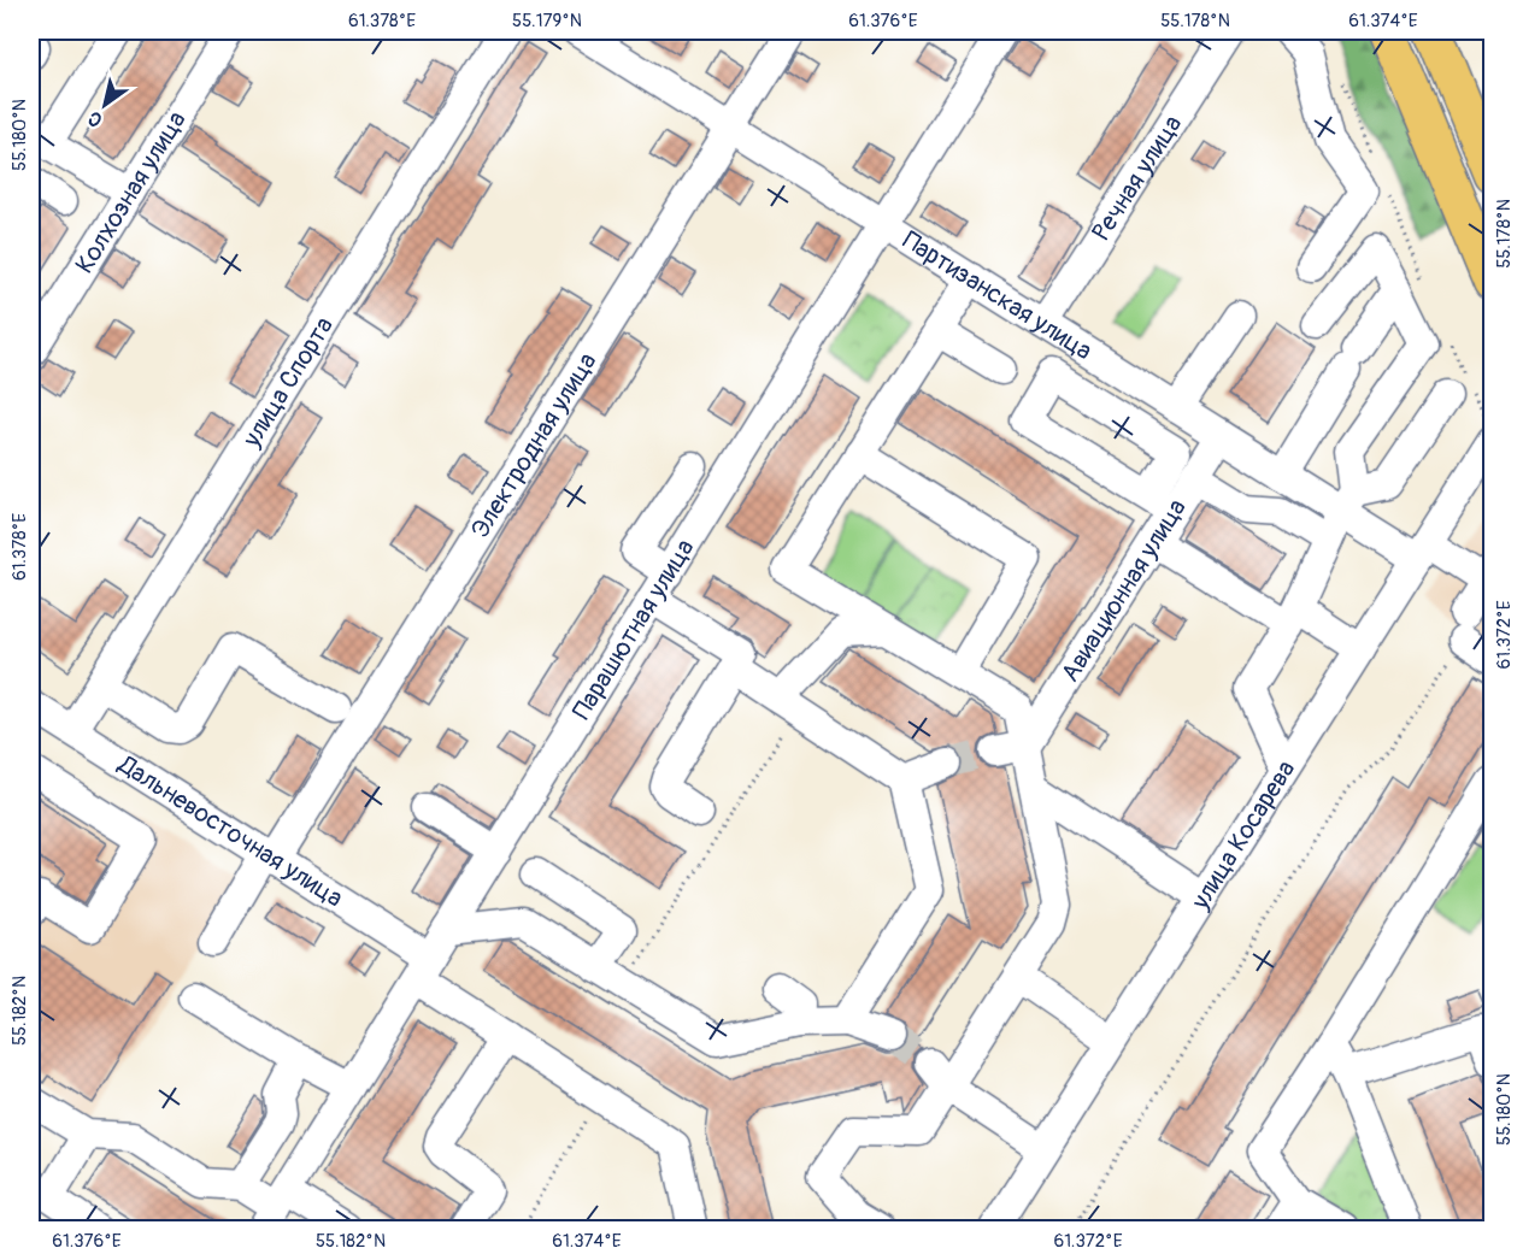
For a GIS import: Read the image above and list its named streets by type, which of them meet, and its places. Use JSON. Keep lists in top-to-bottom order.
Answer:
{
  "streets": {
    "street": [
      "Речная улица",
      "Колхозная улица",
      "Партизанская улица",
      "улица Спорта",
      "Электродная улица",
      "Авиационная улица",
      "Парашютная улица",
      "Дальневосточная улица",
      "улица Косарева"
    ]
  },
  "crossings": [
    ["Речная улица", "Партизанская улица"],
    ["Партизанская улица", "Электродная улица"],
    ["Партизанская улица", "Авиационная улица"],
    ["Партизанская улица", "Парашютная улица"],
    ["Партизанская улица", "улица Косарева"],
    ["улица Спорта", "Дальневосточная улица"],
    ["Электродная улица", "Дальневосточная улица"],
    ["Парашютная улица", "Дальневосточная улица"]
  ],
  "north": "bottom left",
  "coordinates": [
    "61.378°E",
    "55.179°N",
    "61.376°E",
    "55.178°N",
    "61.374°E",
    "55.180°N",
    "61.372°E",
    "55.182°N"
  ]
}
